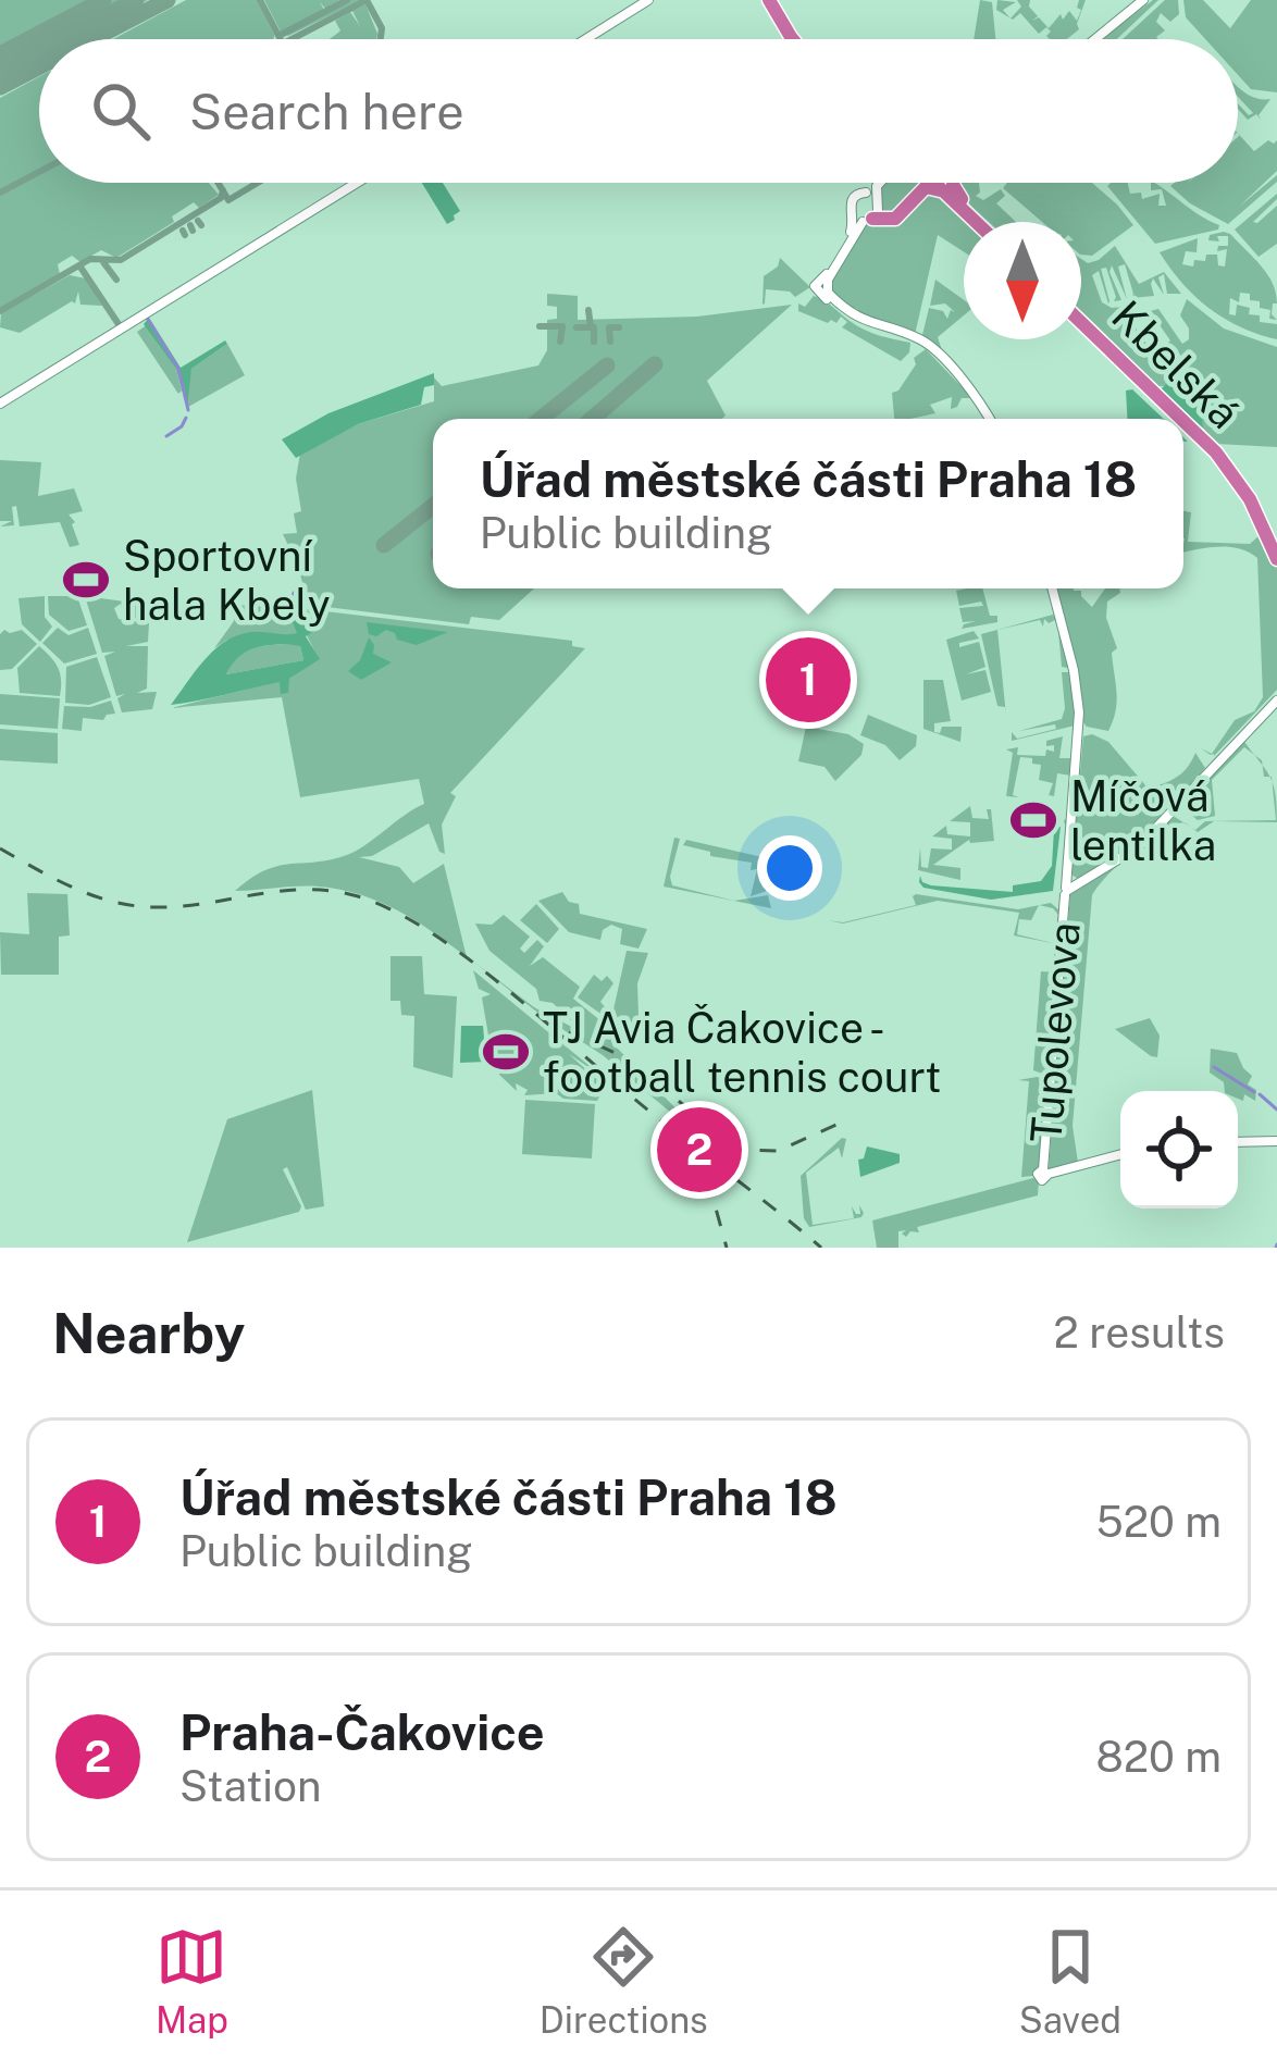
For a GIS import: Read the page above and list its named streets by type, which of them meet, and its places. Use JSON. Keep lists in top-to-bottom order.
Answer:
{
  "streets": {
    "highway": ["Kbelská"],
    "main road": ["Tupolevova"]
  },
  "places": {
    "sports": ["Sportovní hala Kbely", "Míčová lentilka", "TJ Avia Čakovice - football tennis court"]
  },
  "north": "bottom",
  "page": {
    "search": "Search here",
    "popup": ["Úřad městské části Praha 18", "Public building"],
    "pins": ["1", "2"],
    "heading": ["Nearby", "2 results"],
    "list": [
      {
        "mark": "1",
        "name": "Úřad městské části Praha 18",
        "note": "Public building",
        "value": "520 m"
      },
      {
        "mark": "2",
        "name": "Praha-Čakovice",
        "note": "Station",
        "value": "820 m"
      }
    ],
    "nav": ["Map", "Directions", "Saved"]
  }
}
